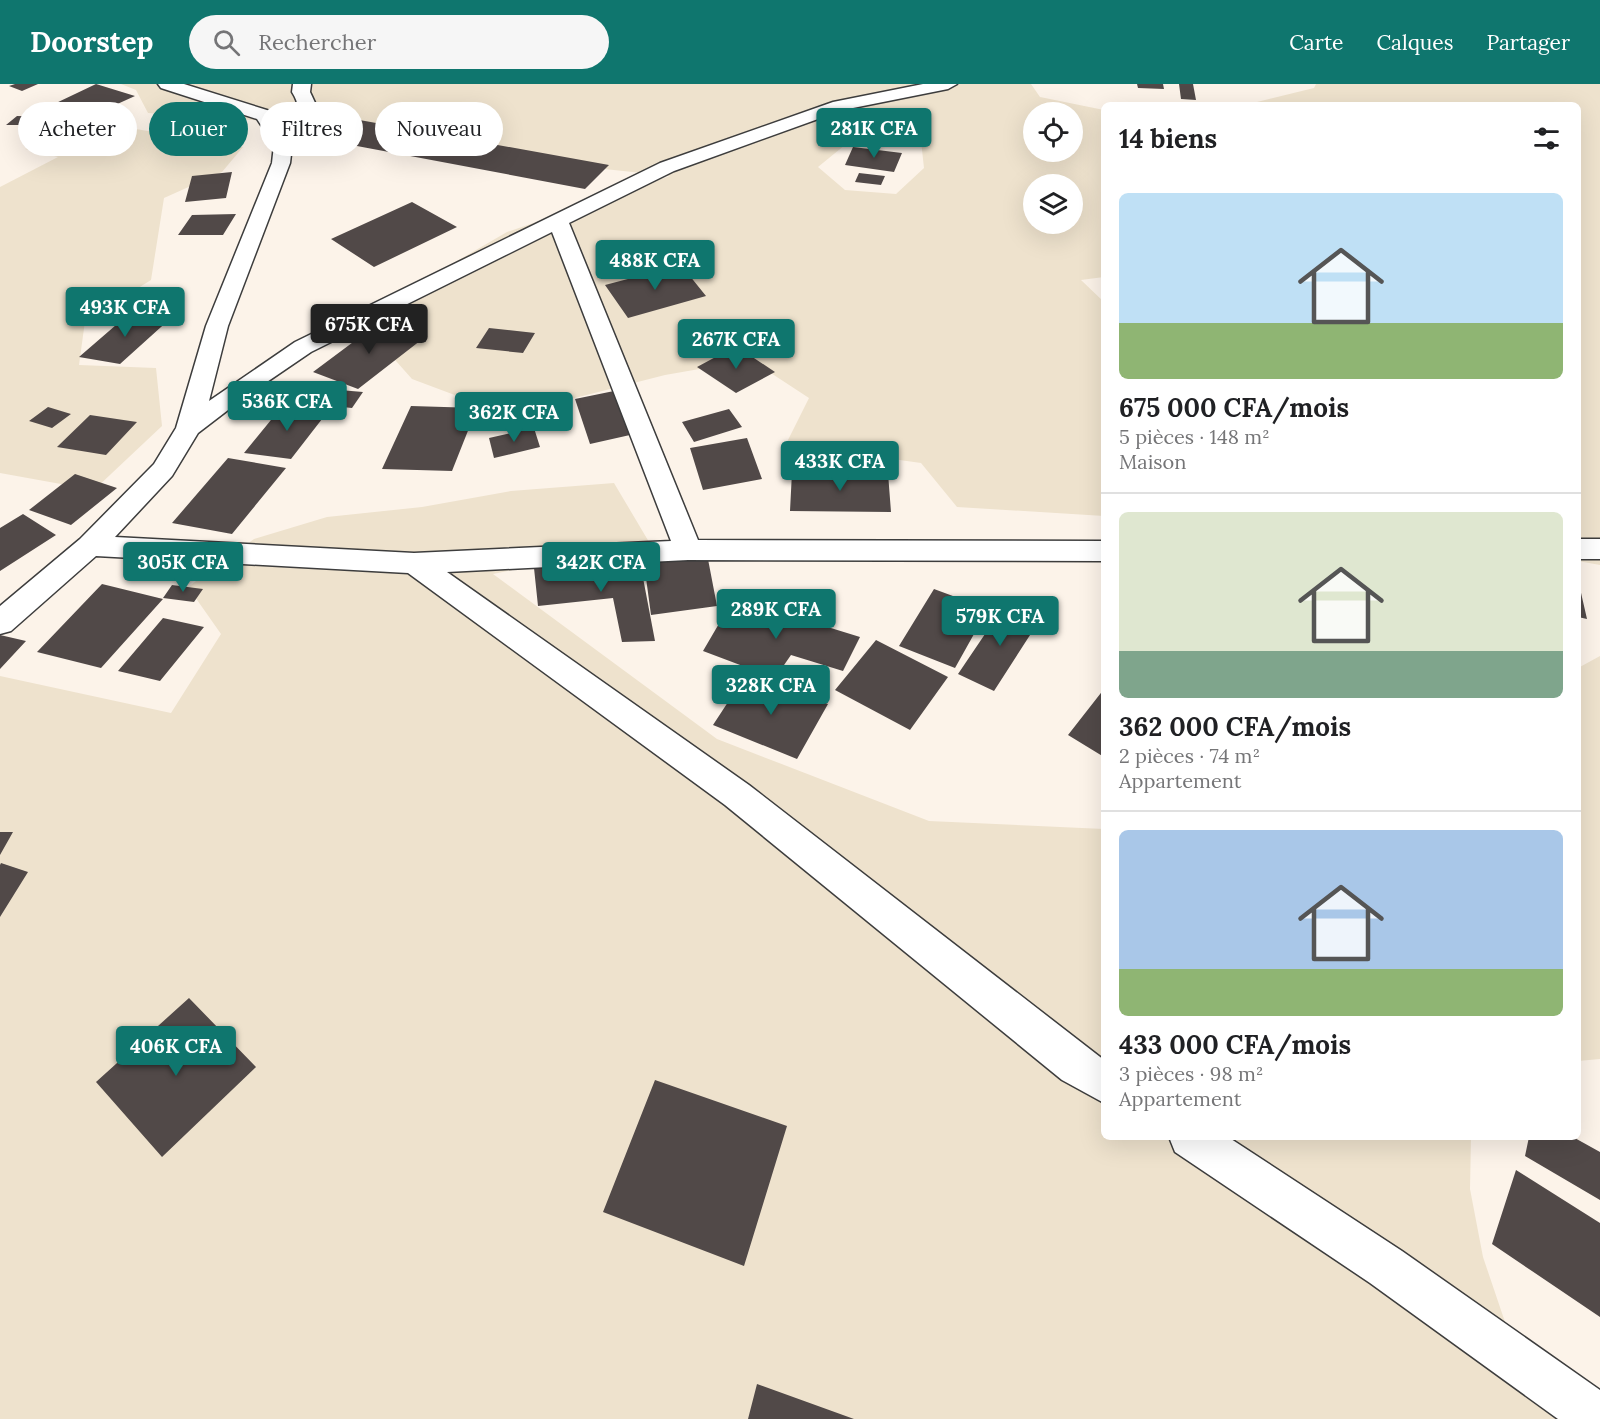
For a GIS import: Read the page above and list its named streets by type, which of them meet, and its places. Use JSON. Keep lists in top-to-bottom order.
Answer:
{
  "page": {
    "header": "Doorstep",
    "search": "Rechercher",
    "nav": ["Carte", "Calques", "Partager"],
    "chip": [
      "Acheter",
      "Louer",
      "Filtres",
      "Nouveau"
    ],
    "heading": "14 biens",
    "price": [
      "281K CFA",
      "488K CFA",
      "493K CFA",
      "675K CFA",
      "267K CFA",
      "536K CFA",
      "362K CFA",
      "433K CFA",
      "305K CFA",
      "342K CFA",
      "289K CFA",
      "579K CFA",
      "328K CFA",
      "406K CFA"
    ],
    "list": [
      {
        "name": "675 000 CFA/mois",
        "note": "5 pièces · 148 m² · Maison"
      },
      {
        "name": "362 000 CFA/mois",
        "note": "2 pièces · 74 m² · Appartement"
      },
      {
        "name": "433 000 CFA/mois",
        "note": "3 pièces · 98 m² · Appartement"
      }
    ]
  }
}
